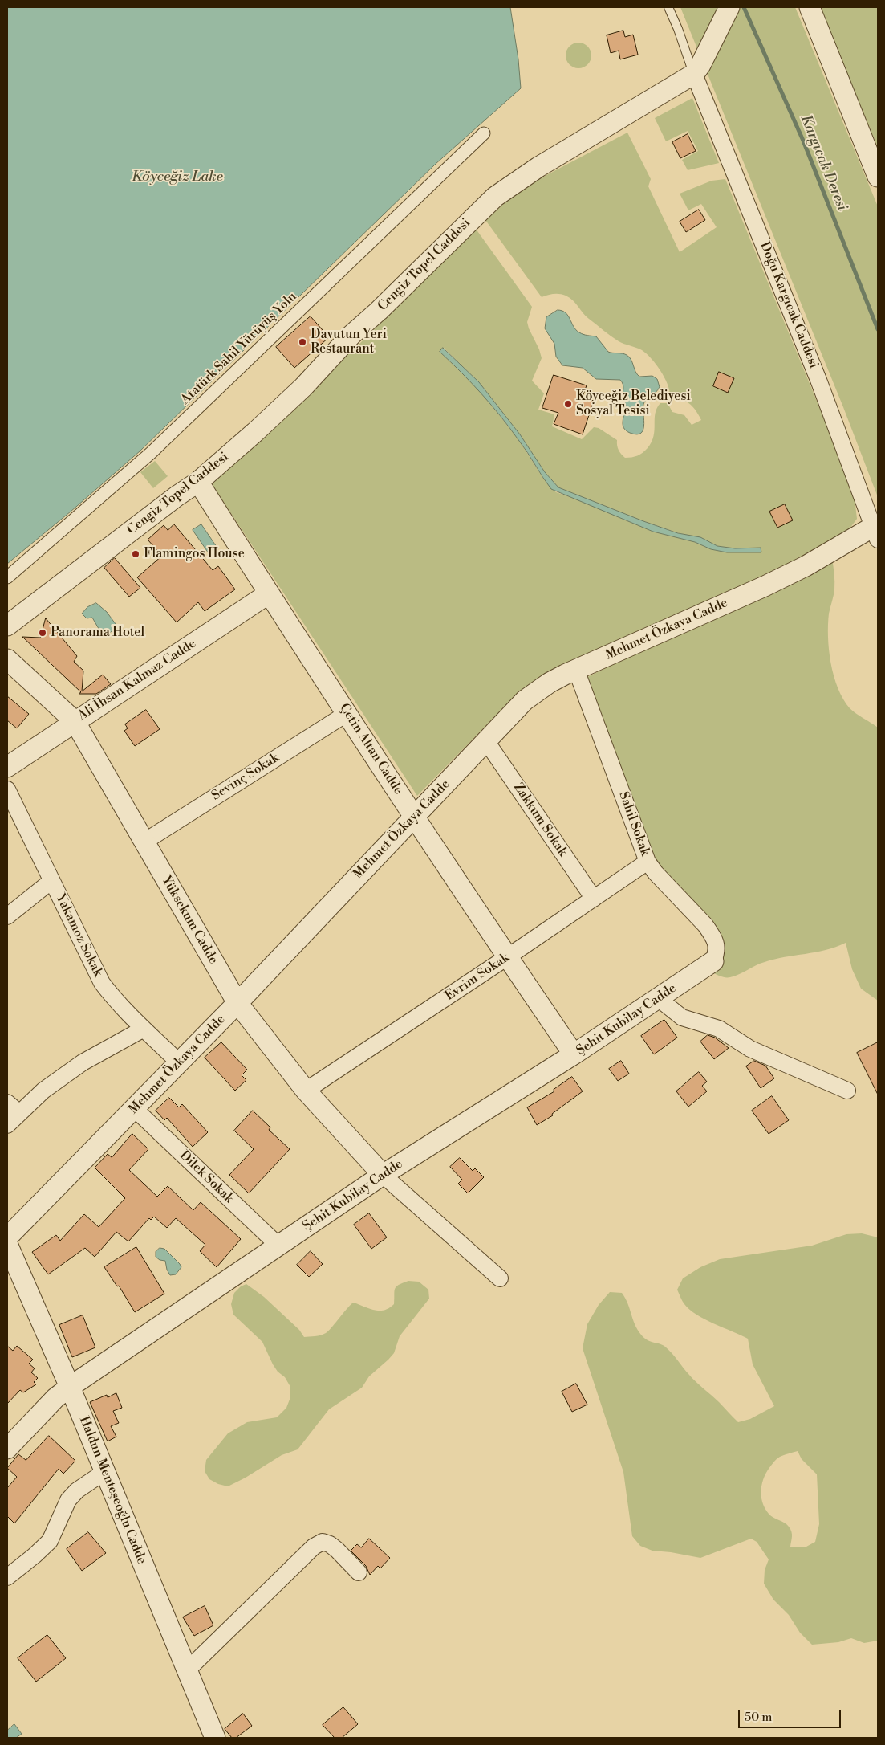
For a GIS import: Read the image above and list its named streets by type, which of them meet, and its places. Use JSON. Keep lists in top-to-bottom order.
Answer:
{
  "streets": {
    "street": [
      "Cengiz Topel Caddesi",
      "Doğu Kargıcak Caddesi",
      "Atatürk Sahil Yürüyüş Yolu",
      "Mehmet Özkaya Cadde",
      "Ali İhsan Kalmaz Cadde",
      "Çetin Altan Cadde",
      "Sevinç Sokak",
      "Zakkum Sokak",
      "Sahil Sokak",
      "Yüksekum Cadde",
      "Yakamoz Sokak",
      "Evrim Sokak",
      "Şehit Kubilay Cadde",
      "Dilek Sokak",
      "Haldun Menteşeoğlu Cadde"
    ]
  },
  "crossings": [
    ["Cengiz Topel Caddesi", "Doğu Kargıcak Caddesi"],
    ["Cengiz Topel Caddesi", "Çetin Altan Cadde"],
    ["Doğu Kargıcak Caddesi", "Mehmet Özkaya Cadde"],
    ["Mehmet Özkaya Cadde", "Çetin Altan Cadde"],
    ["Mehmet Özkaya Cadde", "Zakkum Sokak"],
    ["Mehmet Özkaya Cadde", "Sahil Sokak"],
    ["Mehmet Özkaya Cadde", "Yüksekum Cadde"],
    ["Mehmet Özkaya Cadde", "Yakamoz Sokak"],
    ["Mehmet Özkaya Cadde", "Dilek Sokak"],
    ["Ali İhsan Kalmaz Cadde", "Çetin Altan Cadde"],
    ["Ali İhsan Kalmaz Cadde", "Yüksekum Cadde"],
    ["Çetin Altan Cadde", "Sevinç Sokak"],
    ["Çetin Altan Cadde", "Evrim Sokak"],
    ["Çetin Altan Cadde", "Şehit Kubilay Cadde"],
    ["Sevinç Sokak", "Yüksekum Cadde"],
    ["Zakkum Sokak", "Evrim Sokak"],
    ["Sahil Sokak", "Evrim Sokak"],
    ["Sahil Sokak", "Şehit Kubilay Cadde"],
    ["Yüksekum Cadde", "Evrim Sokak"],
    ["Yüksekum Cadde", "Şehit Kubilay Cadde"],
    ["Şehit Kubilay Cadde", "Dilek Sokak"],
    ["Şehit Kubilay Cadde", "Haldun Menteşeoğlu Cadde"]
  ],
  "water": ["Kargıcak Deresi", "Köyceğiz Lake"],
  "places": [
    "Davutun Yeri Restaurant",
    "Köyceğiz Belediyesi Sosyal Tesisi",
    "Flamingos House",
    "Panorama Hotel"
  ],
  "scale_bar": "50 m"
}
